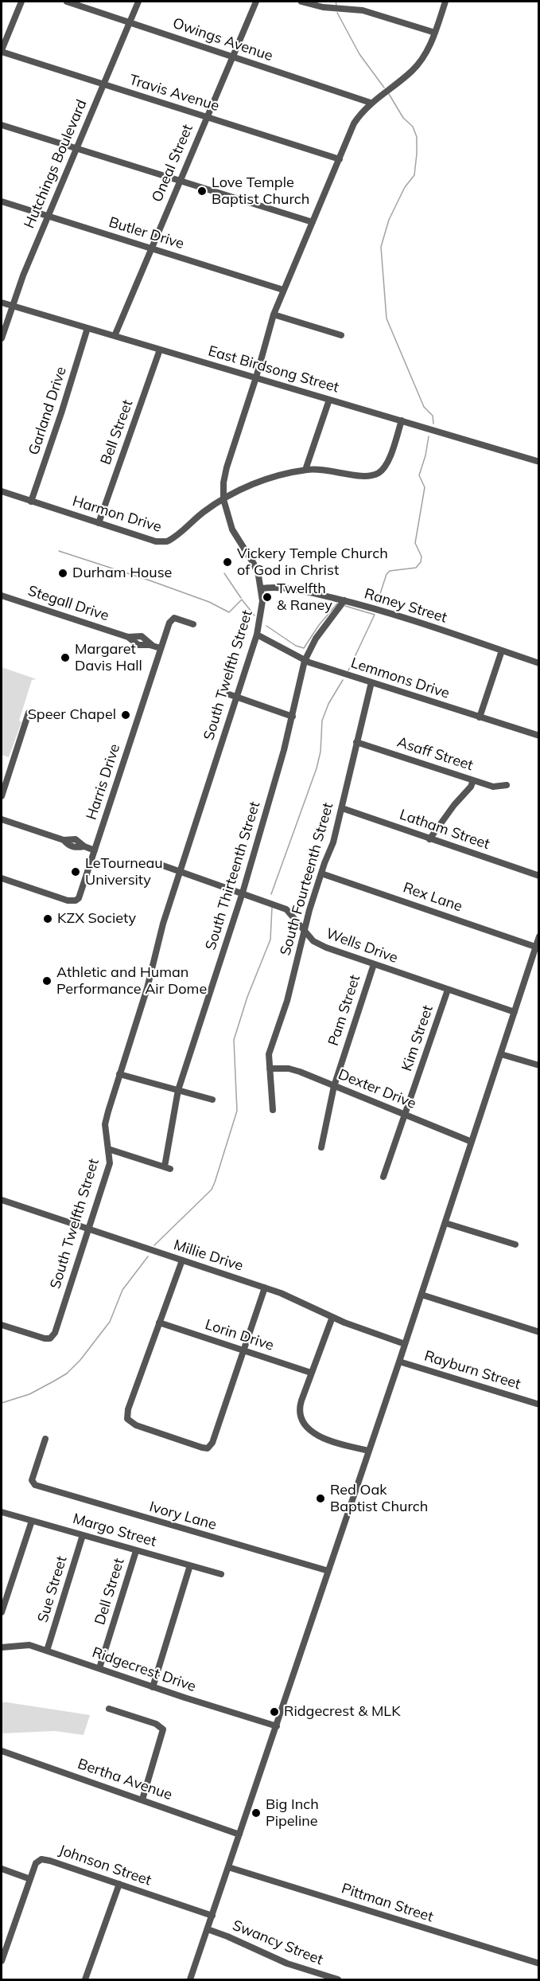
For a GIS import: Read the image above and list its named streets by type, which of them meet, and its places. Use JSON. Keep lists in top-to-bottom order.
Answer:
{
  "streets": {
    "street": [
      "Owings Avenue",
      "Travis Avenue",
      "Oneal Street",
      "Hutchings Boulevard",
      "Butler Drive",
      "East Birdsong Street",
      "Garland Drive",
      "Bell Street",
      "Harmon Drive",
      "Stegall Drive",
      "Raney Street",
      "South Twelfth Street",
      "Lemmons Drive",
      "Asaff Street",
      "Harris Drive",
      "Latham Street",
      "South Thirteenth Street",
      "South Fourteenth Street",
      "Rex Lane",
      "Wells Drive",
      "Pam Street",
      "Kim Street",
      "Dexter Drive",
      "Millie Drive",
      "Lorin Drive",
      "Rayburn Street",
      "Ivory Lane",
      "Margo Street",
      "Sue Street",
      "Dell Street",
      "Ridgecrest Drive",
      "Bertha Avenue",
      "Johnson Street",
      "Pittman Street",
      "Swancy Street"
    ]
  },
  "crossings": [
    ["Owings Avenue", "Oneal Street"],
    ["Owings Avenue", "Hutchings Boulevard"],
    ["Owings Avenue", "South Twelfth Street"],
    ["Travis Avenue", "Oneal Street"],
    ["Travis Avenue", "Hutchings Boulevard"],
    ["Travis Avenue", "South Twelfth Street"],
    ["Oneal Street", "Butler Drive"],
    ["Oneal Street", "East Birdsong Street"],
    ["Hutchings Boulevard", "Butler Drive"],
    ["Hutchings Boulevard", "East Birdsong Street"],
    ["Butler Drive", "South Twelfth Street"],
    ["East Birdsong Street", "Garland Drive"],
    ["East Birdsong Street", "Bell Street"],
    ["East Birdsong Street", "Harmon Drive"],
    ["East Birdsong Street", "South Twelfth Street"],
    ["Garland Drive", "Harmon Drive"],
    ["Bell Street", "Harmon Drive"],
    ["Harmon Drive", "South Twelfth Street"],
    ["Stegall Drive", "Harris Drive"],
    ["Raney Street", "South Twelfth Street"],
    ["Raney Street", "South Thirteenth Street"],
    ["South Twelfth Street", "Lemmons Drive"],
    ["South Twelfth Street", "South Thirteenth Street"],
    ["South Twelfth Street", "Wells Drive"],
    ["South Twelfth Street", "Millie Drive"],
    ["Lemmons Drive", "South Thirteenth Street"],
    ["Lemmons Drive", "South Fourteenth Street"],
    ["Asaff Street", "South Fourteenth Street"],
    ["Latham Street", "South Fourteenth Street"],
    ["South Thirteenth Street", "Wells Drive"],
    ["South Fourteenth Street", "Rex Lane"],
    ["South Fourteenth Street", "Wells Drive"],
    ["South Fourteenth Street", "Dexter Drive"],
    ["Wells Drive", "Pam Street"],
    ["Wells Drive", "Kim Street"],
    ["Pam Street", "Dexter Drive"],
    ["Kim Street", "Dexter Drive"],
    ["Margo Street", "Sue Street"],
    ["Margo Street", "Dell Street"],
    ["Sue Street", "Ridgecrest Drive"],
    ["Dell Street", "Ridgecrest Drive"]
  ],
  "places": [
    "Love Temple Baptist Church",
    "Vickery Temple Church of God in Christ",
    "Durham House",
    "Twelfth & Raney",
    "Margaret Davis Hall",
    "Speer Chapel",
    "LeTourneau University",
    "KZX Society",
    "Athletic and Human Performance Air Dome",
    "Red Oak Baptist Church",
    "Ridgecrest & MLK",
    "Big Inch Pipeline"
  ]
}
